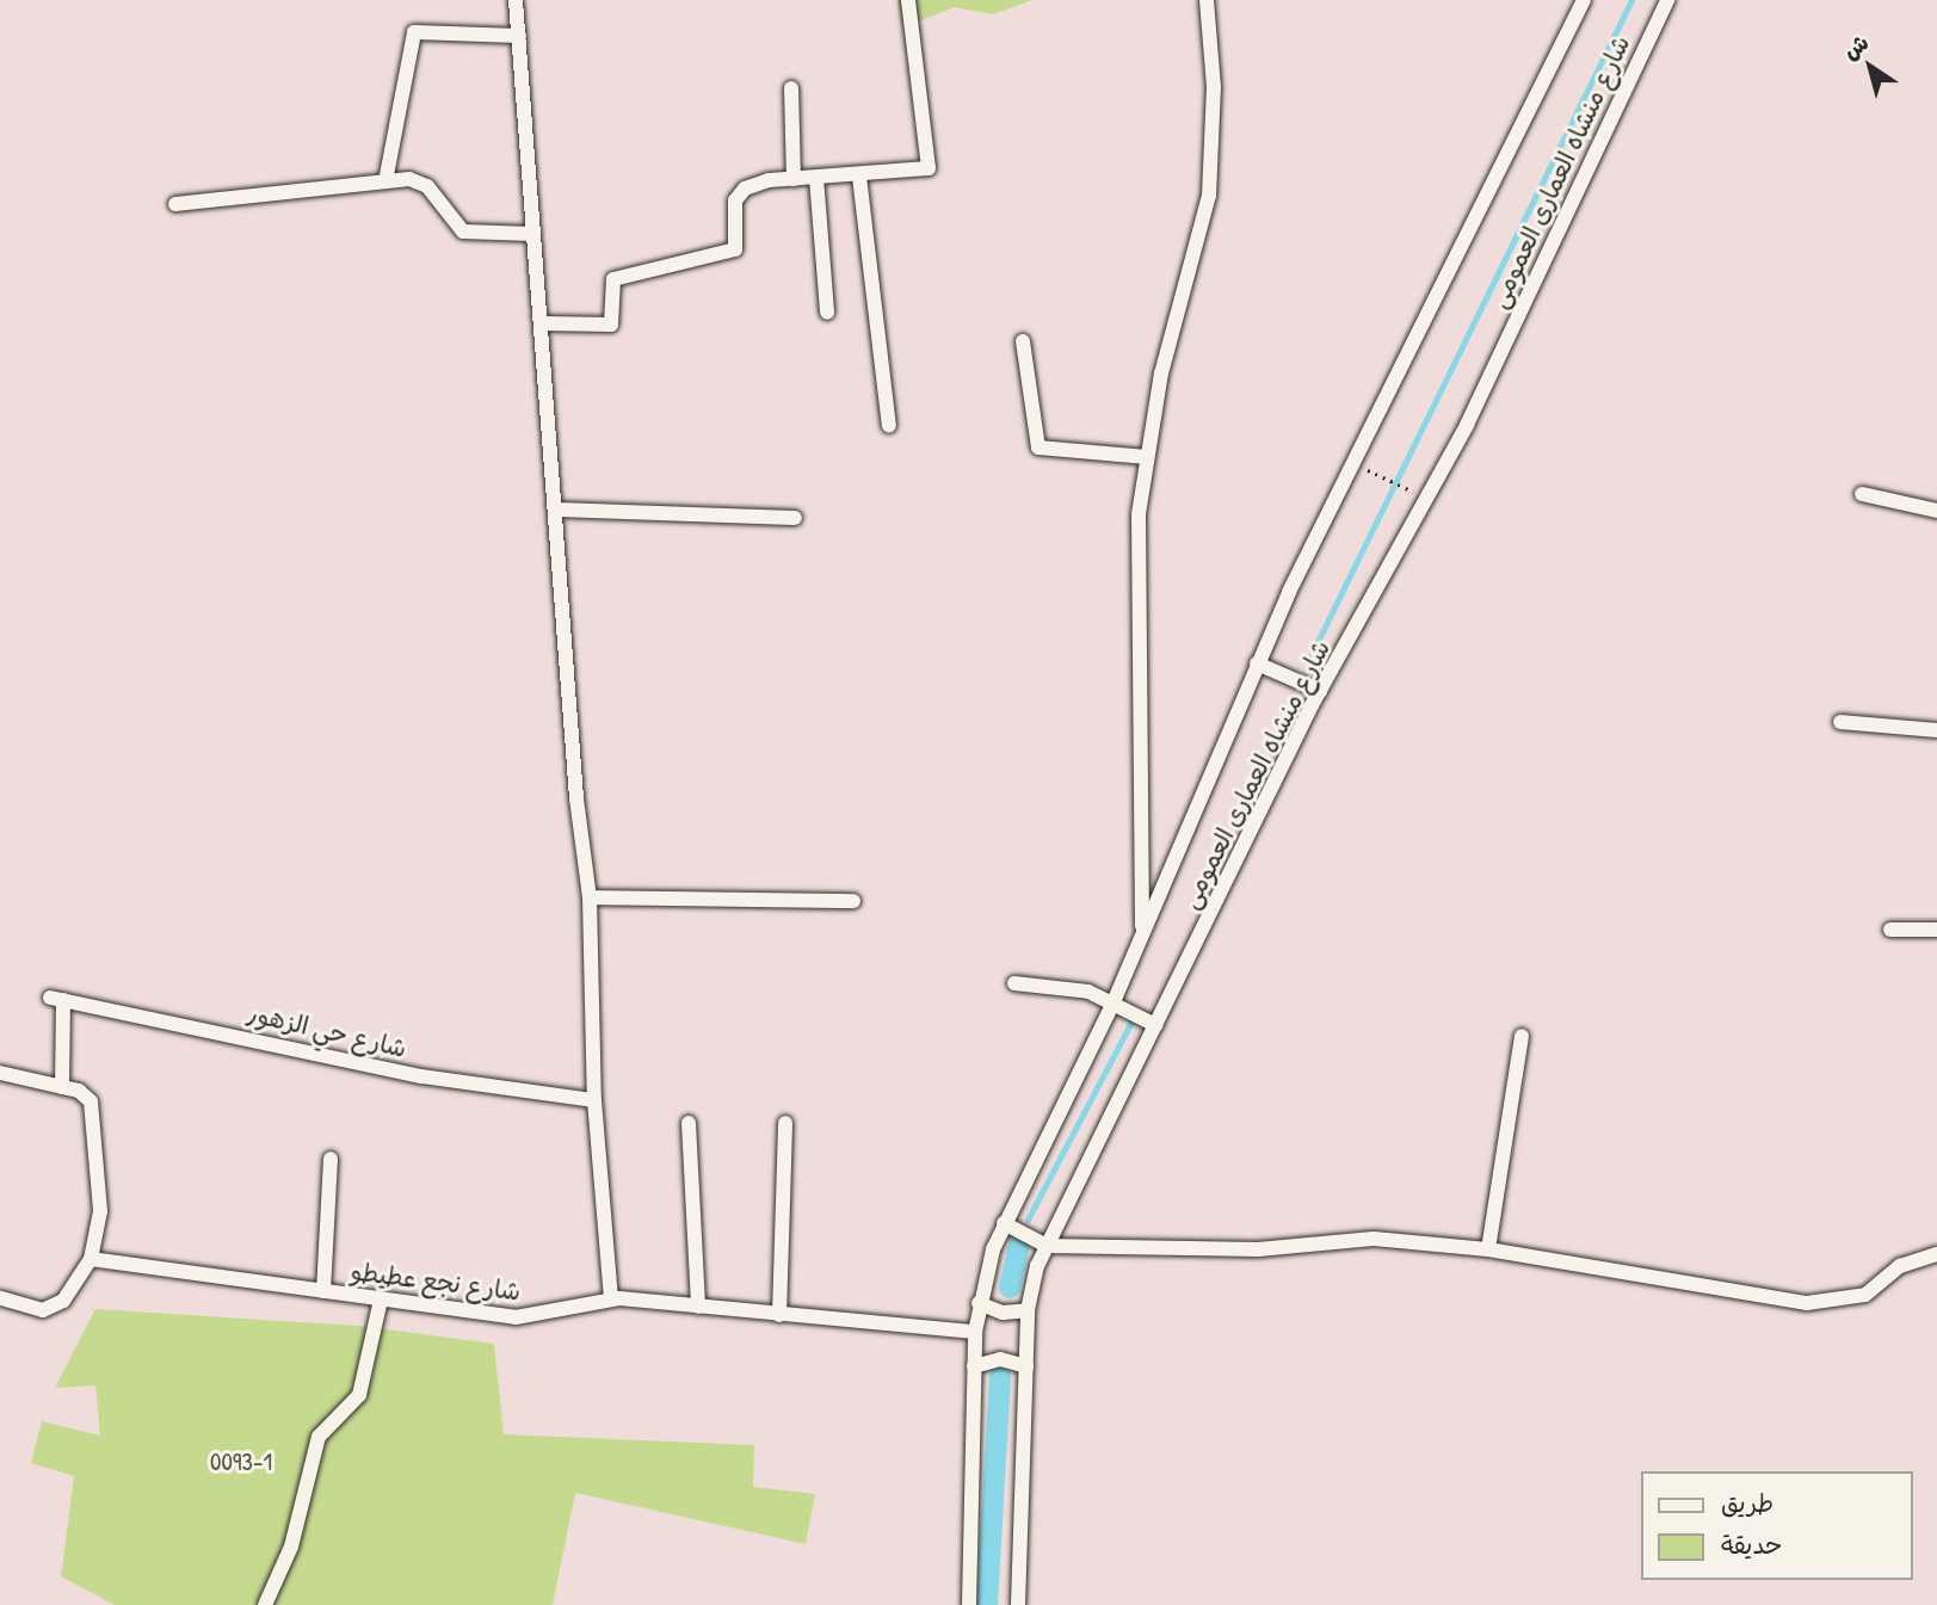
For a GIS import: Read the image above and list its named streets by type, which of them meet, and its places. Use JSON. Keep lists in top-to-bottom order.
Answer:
{
  "streets": {
    "street": ["شارع منشاه العمارى العمومى", "شارع حي الزهور", "شارع نجع عطيطو"]
  },
  "crossings": [
    ["شارع منشاه العمارى العمومى", "شارع نجع عطيطو"]
  ],
  "parks": ["0093-1"],
  "legend": ["طريق", "حديقة"],
  "north": "top left"
}
